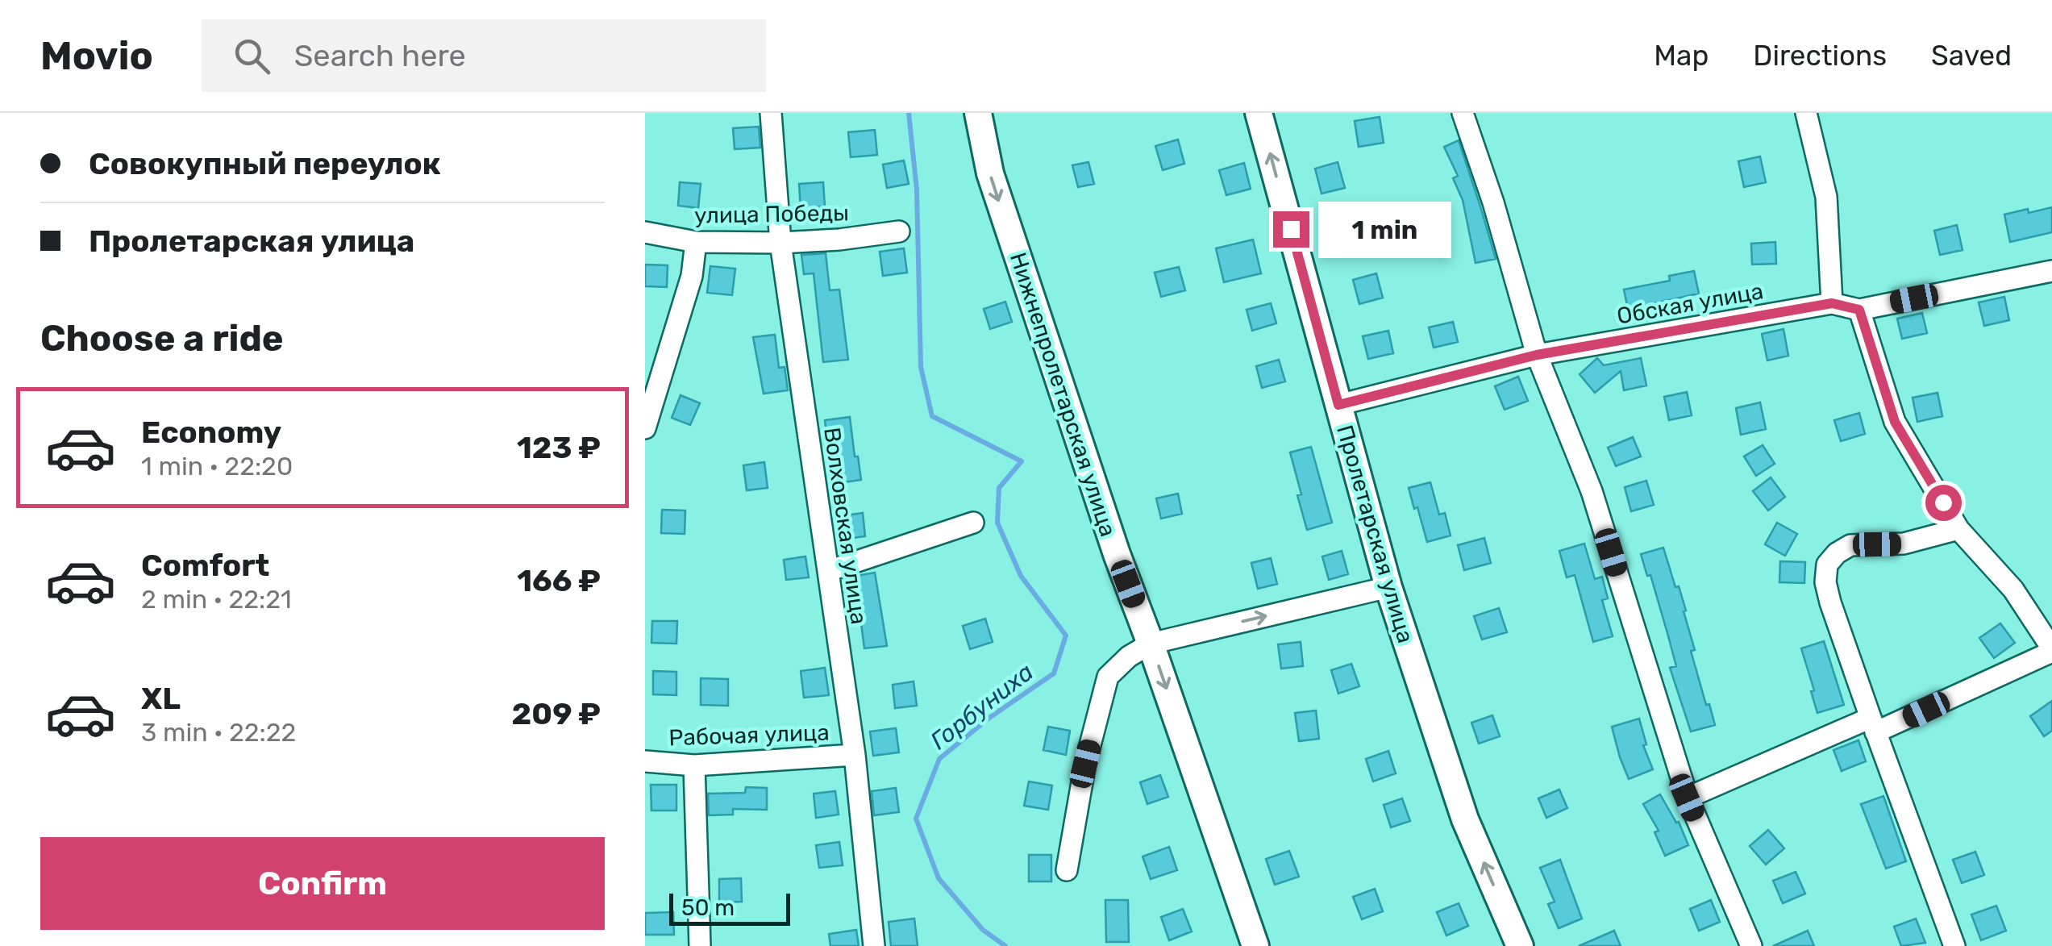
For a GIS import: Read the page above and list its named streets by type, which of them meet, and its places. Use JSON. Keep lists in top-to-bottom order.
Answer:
{
  "streets": {
    "main road": ["Нижнепролетарская улица", "Пролетарская улица"],
    "street": [
      "улица Победы",
      "Обская улица",
      "Волховская улица",
      "Рабочая улица"
    ]
  },
  "crossings": [
    ["улица Победы", "Волховская улица"],
    ["Обская улица", "Пролетарская улица"],
    ["Волховская улица", "Рабочая улица"]
  ],
  "one_way": ["Нижнепролетарская улица", "Пролетарская улица"],
  "water": ["Горбуниха"],
  "scale_bar": "50 m",
  "page": {
    "header": "Movio",
    "search": "Search here",
    "nav": ["Map", "Directions", "Saved"],
    "banner": ["Совокупный переулок", "Пролетарская улица"],
    "bubble": "1 min",
    "heading": "Choose a ride",
    "list": [
      {
        "name": "Economy",
        "note": "1 min · 22:20",
        "value": "123 ₽"
      },
      {
        "name": "Comfort",
        "note": "2 min · 22:21",
        "value": "166 ₽"
      },
      {
        "name": "XL",
        "note": "3 min · 22:22",
        "value": "209 ₽"
      }
    ],
    "buttons": "Confirm",
    "scale": "50 m"
  }
}
